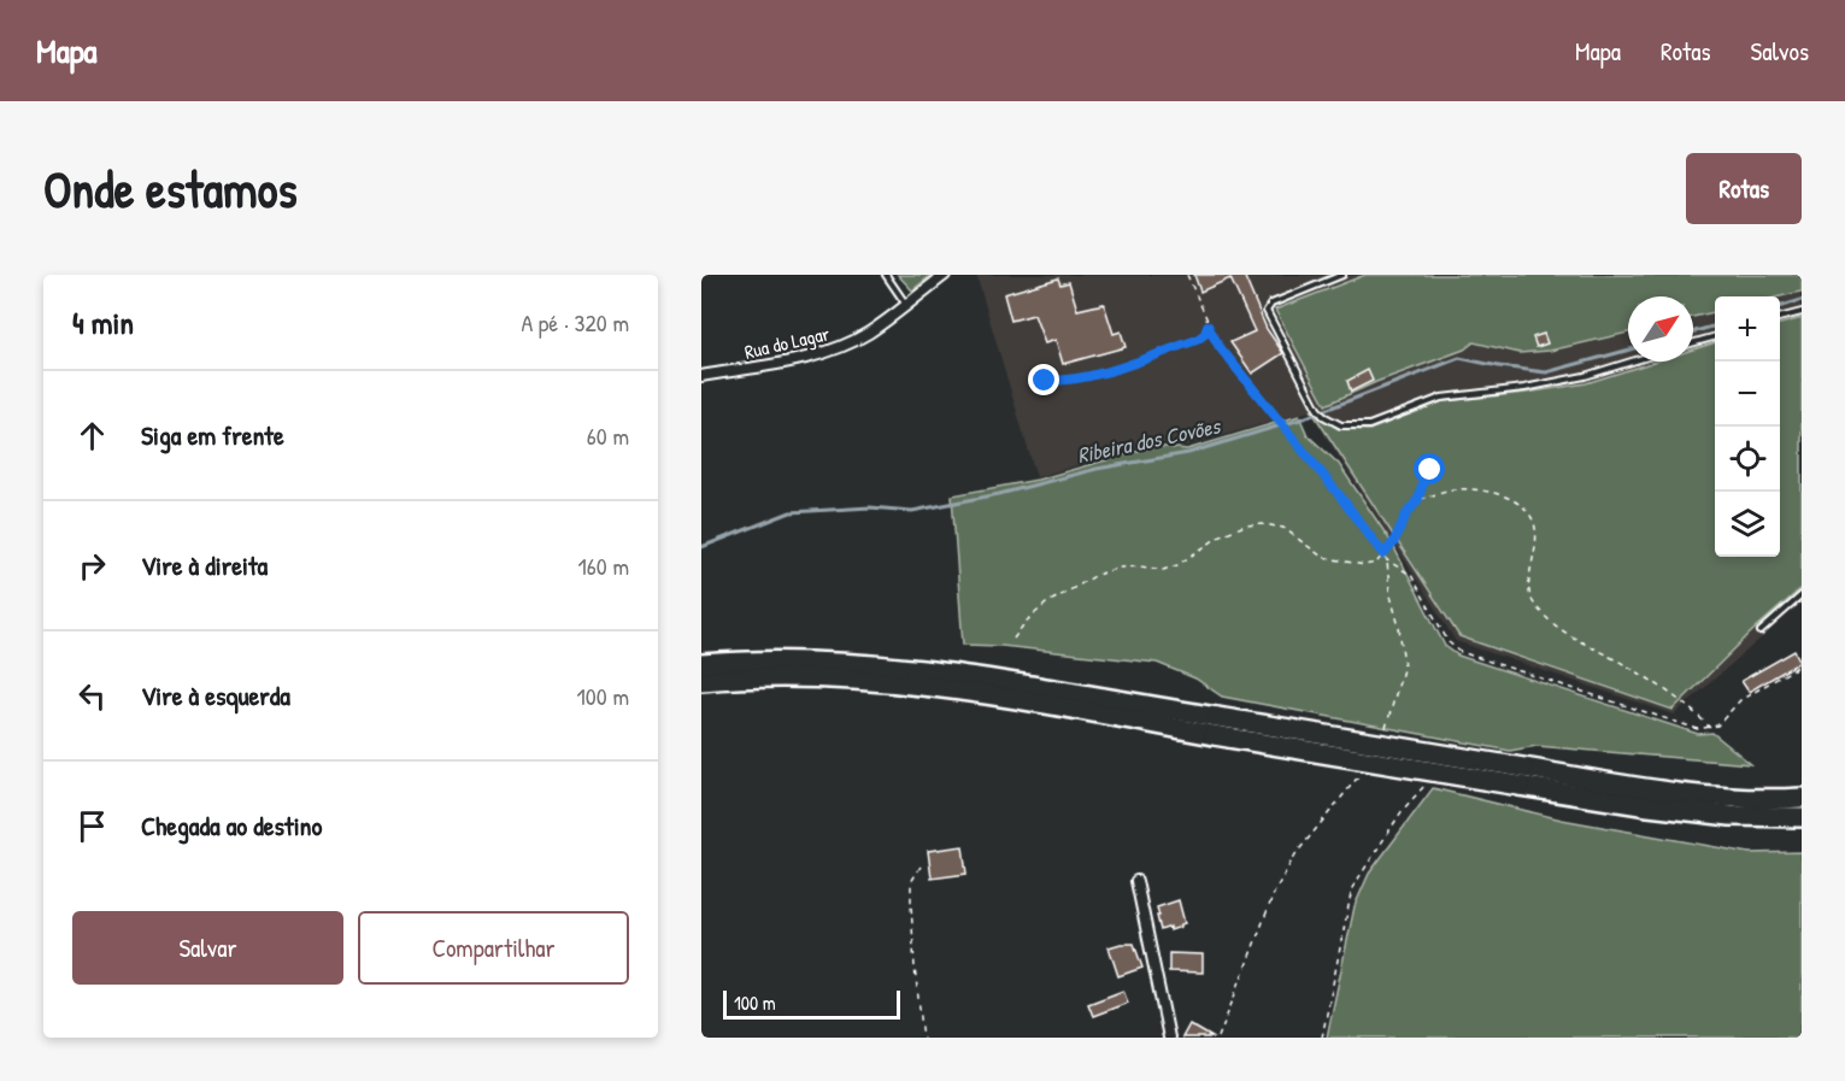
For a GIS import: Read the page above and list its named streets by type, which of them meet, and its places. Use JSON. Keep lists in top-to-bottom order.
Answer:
{
  "streets": {
    "street": ["Rua do Lagar"]
  },
  "water": ["Ribeira dos Covões"],
  "scale_bar": "100 m",
  "north": "top right",
  "page": {
    "header": "Mapa",
    "nav": ["Mapa", "Rotas", "Salvos"],
    "buttons": [
      "Rotas",
      ["Salvar", "Compartilhar"]
    ],
    "title": "Onde estamos",
    "heading": ["4 min", "A pé · 320 m"],
    "map_buttons": ["+", "−"],
    "list": [
      ["Siga em frente", "60 m"],
      ["Vire à direita", "160 m"],
      ["Vire à esquerda", "100 m"],
      "Chegada ao destino"
    ],
    "scale": "100 m"
  }
}
